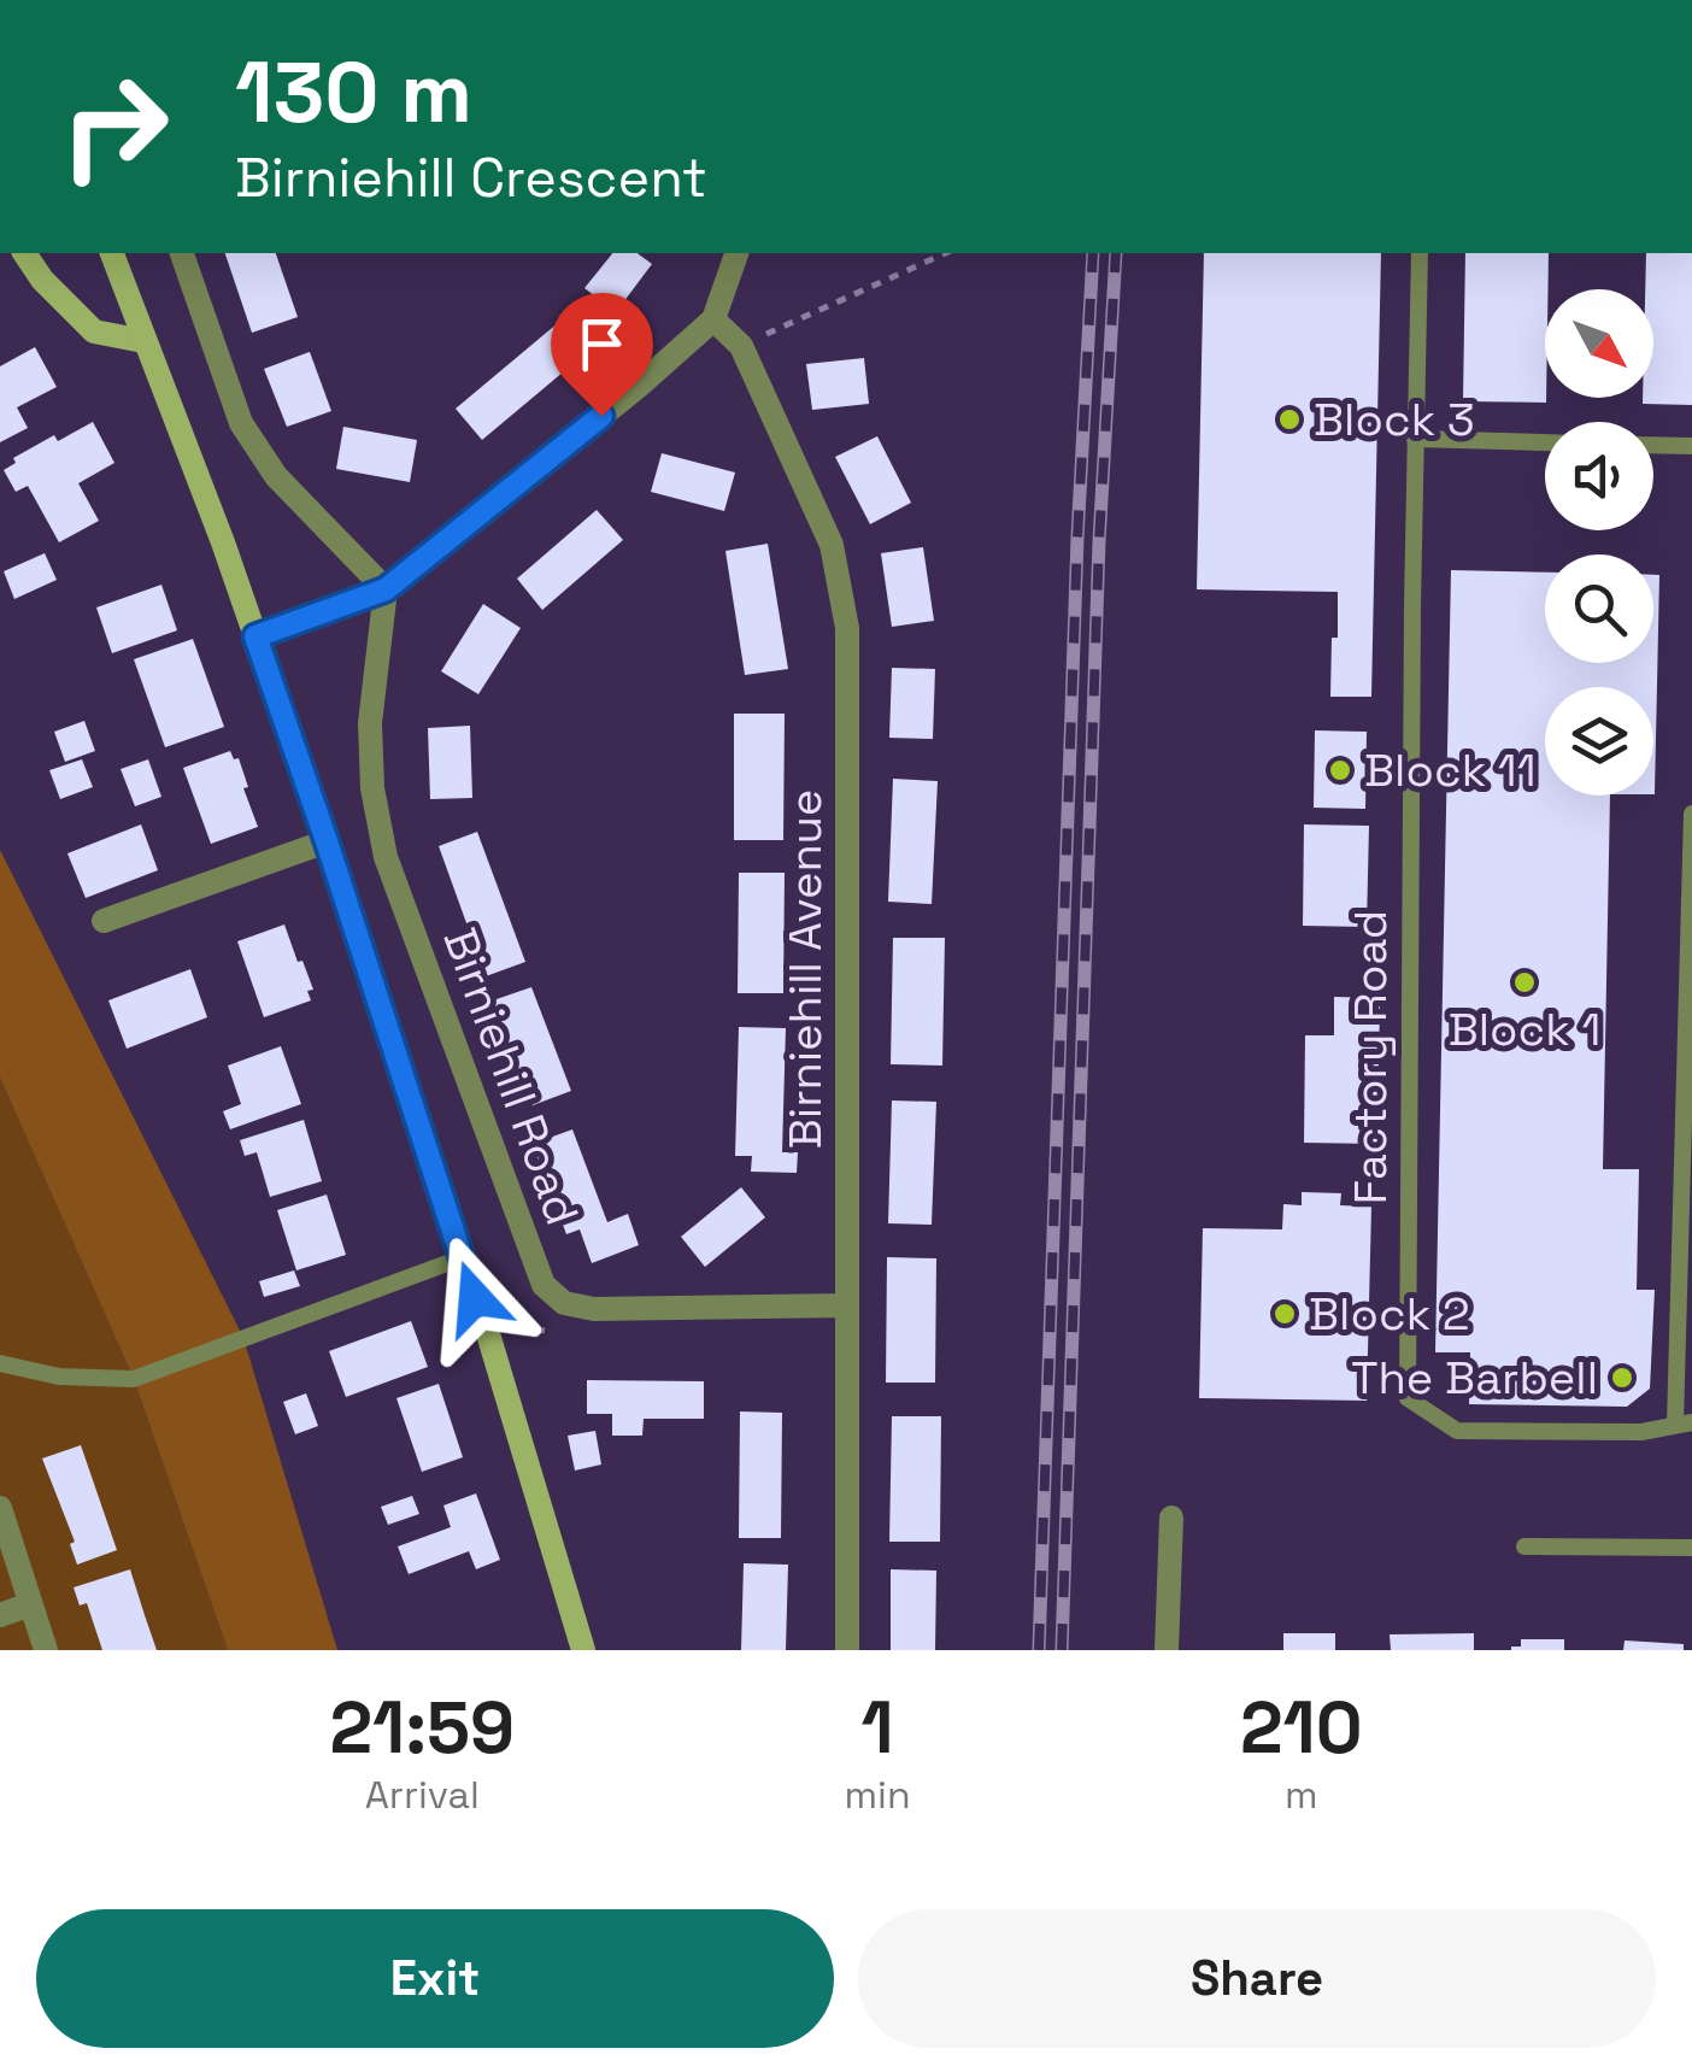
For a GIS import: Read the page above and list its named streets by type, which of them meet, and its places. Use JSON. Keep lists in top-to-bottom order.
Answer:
{
  "streets": {
    "street": ["Birniehill Avenue", "Birniehill Road"],
    "lane": ["Factory Road"]
  },
  "crossings": [
    ["Birniehill Avenue", "Birniehill Road"]
  ],
  "places": [
    "Block 3",
    "Block 11",
    "Block 1",
    "Block 2",
    "The Barbell"
  ],
  "north": "bottom right",
  "page": {
    "turn": ["130 m", "Birniehill Crescent"],
    "eta": [
      "21:59",
      "Arrival",
      "1",
      "min",
      "210",
      "m"
    ],
    "buttons": ["Exit", "Share"]
  }
}
